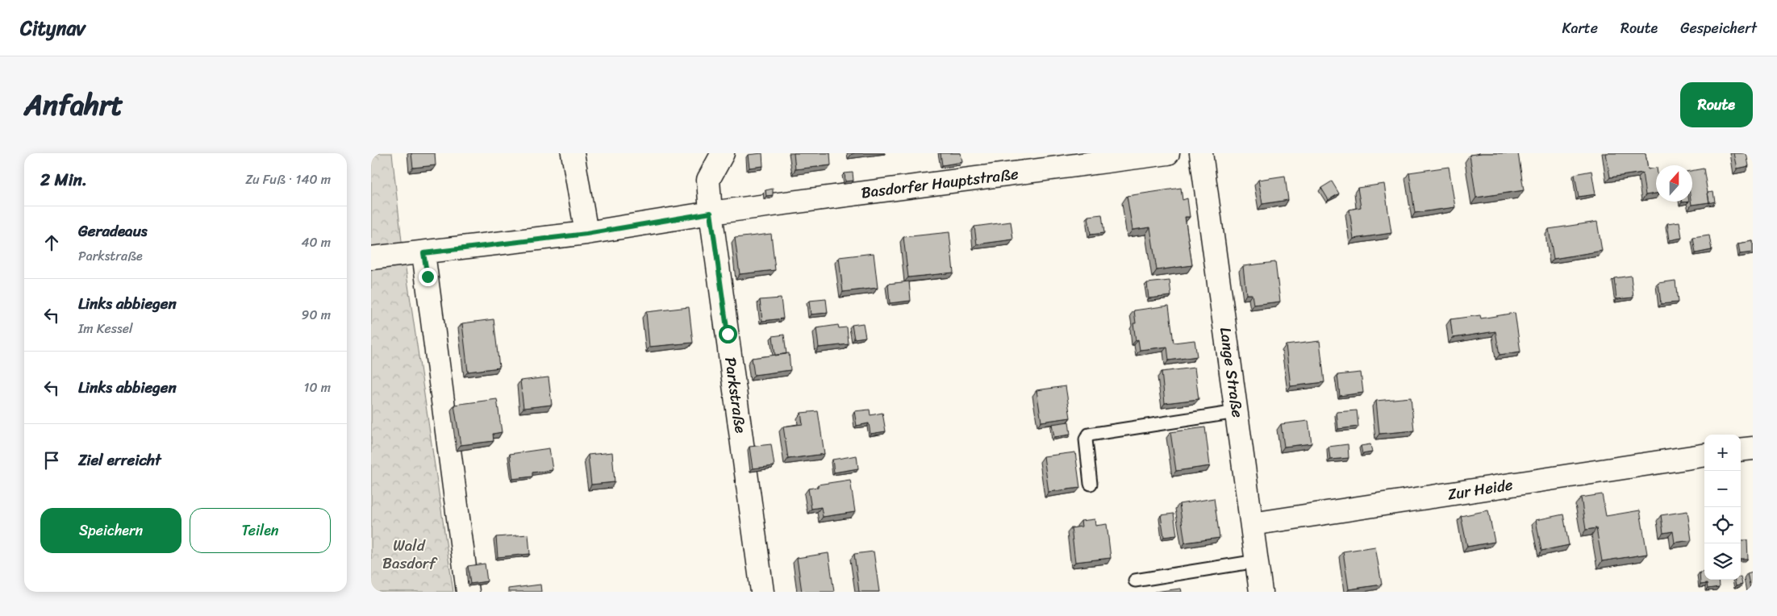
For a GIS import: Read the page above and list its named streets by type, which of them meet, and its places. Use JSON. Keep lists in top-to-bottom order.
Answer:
{
  "streets": {
    "street": [
      "Basdorfer Hauptstraße",
      "Lange Straße",
      "Parkstraße",
      "Zur Heide"
    ]
  },
  "crossings": [
    ["Basdorfer Hauptstraße", "Parkstraße"],
    ["Lange Straße", "Zur Heide"]
  ],
  "parks": ["Wald Basdorf"],
  "north": "top",
  "page": {
    "header": "Citynav",
    "nav": ["Karte", "Route", "Gespeichert"],
    "title": "Anfahrt",
    "buttons": [
      "Route",
      ["Speichern", "Teilen"]
    ],
    "heading": ["2 Min.", "Zu Fuß · 140 m"],
    "list": [
      ["Geradeaus", "Parkstraße", "40 m"],
      ["Links abbiegen", "Im Kessel", "90 m"],
      ["Links abbiegen", "10 m"],
      "Ziel erreicht"
    ],
    "map_buttons": ["+", "−"]
  }
}
